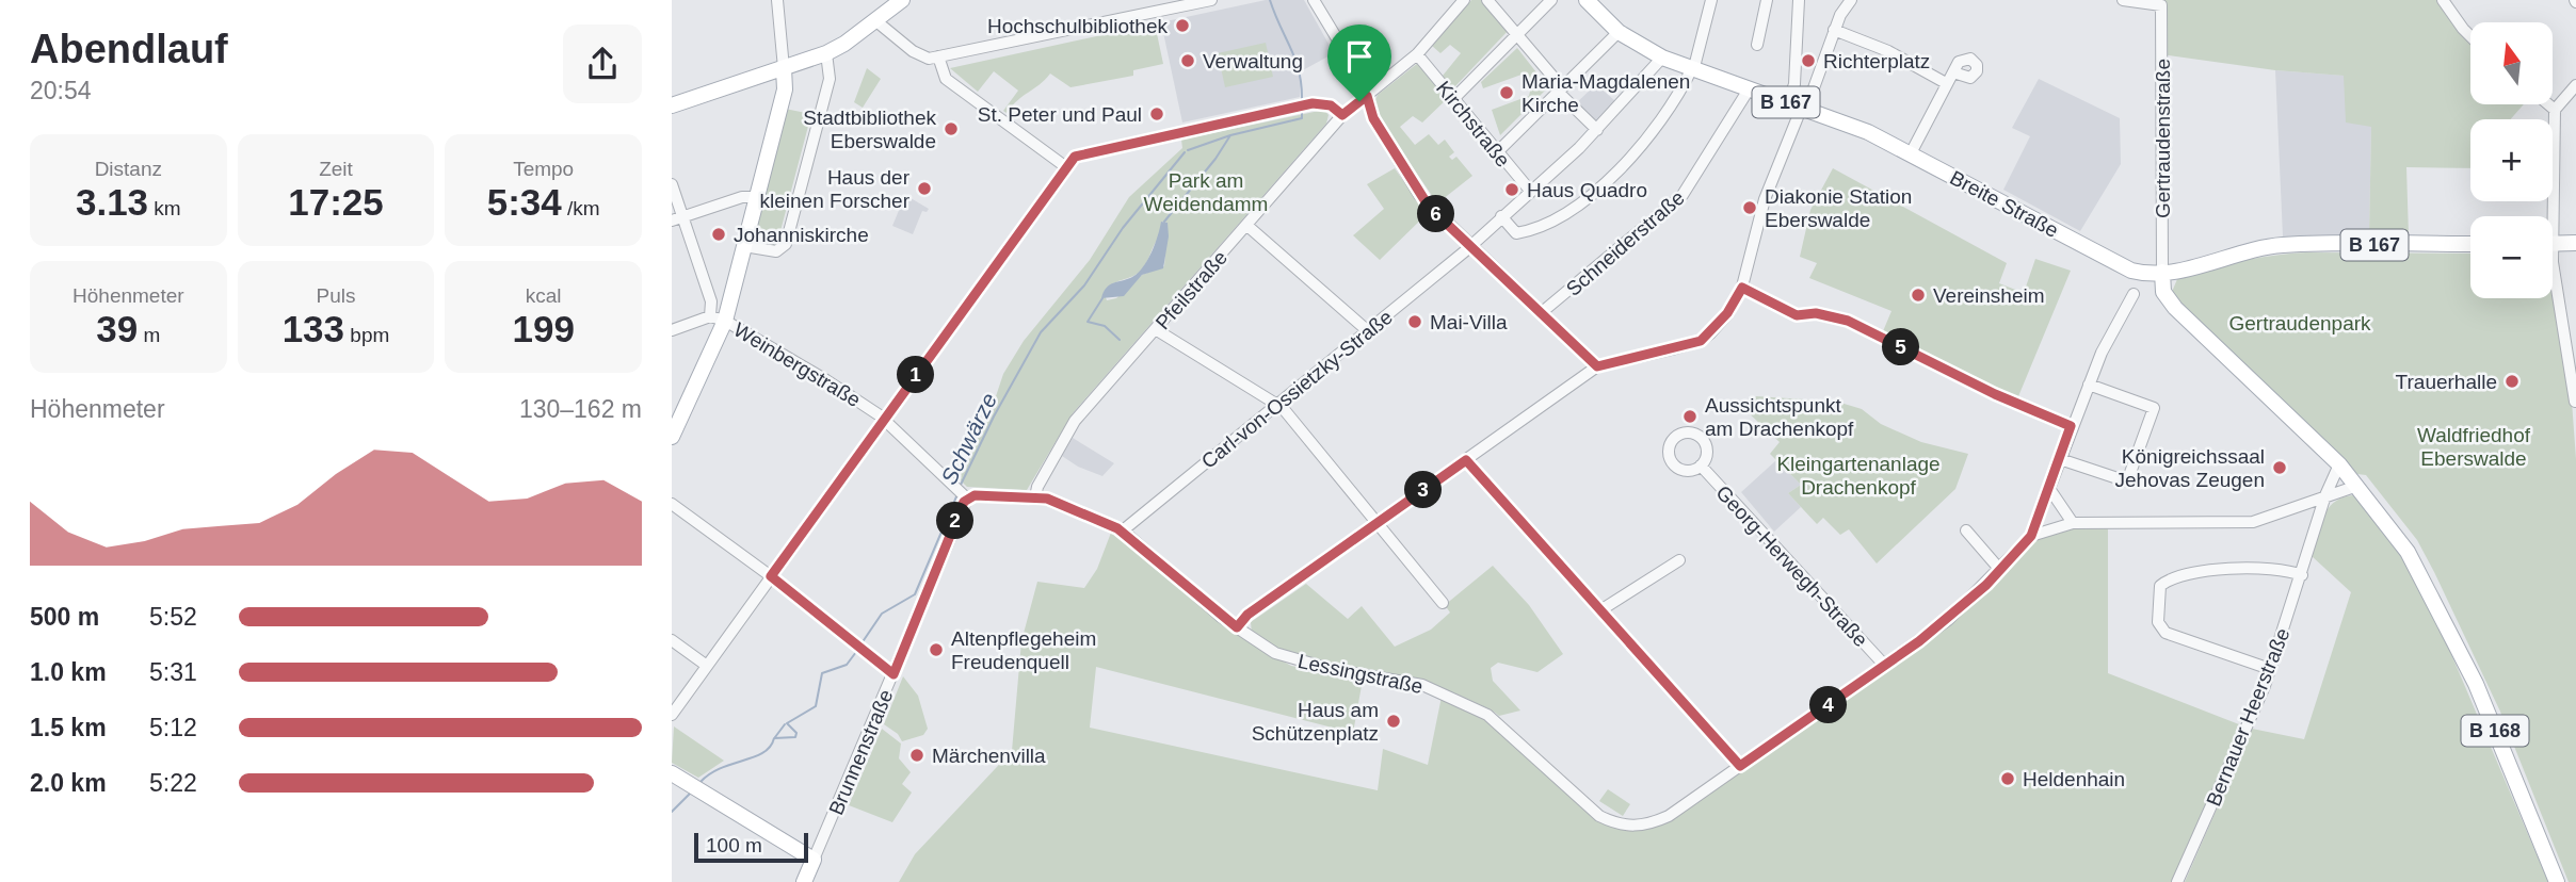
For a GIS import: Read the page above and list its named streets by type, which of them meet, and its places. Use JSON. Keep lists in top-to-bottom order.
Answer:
{
  "streets": {
    "main road": [
      "B 167",
      "Breite Straße",
      "B 168",
      "Brunnenstraße"
    ],
    "street": [
      "Kirchstraße",
      "Gertraudenstraße",
      "Schneiderstraße",
      "Pfeilstraße",
      "Weinbergstraße",
      "Carl-von-Ossietzky-Straße",
      "Georg-Herwegh-Straße",
      "Lessingstraße",
      "Bernauer Heerstraße"
    ]
  },
  "crossings": [
    ["B 167", "Gertraudenstraße"],
    ["B 167", "Breite Straße"],
    ["B 167", "B 168"],
    ["Kirchstraße", "Pfeilstraße"],
    ["Kirchstraße", "Carl-von-Ossietzky-Straße"],
    ["Gertraudenstraße", "Breite Straße"],
    ["Gertraudenstraße", "B 168"],
    ["Breite Straße", "Schneiderstraße"],
    ["Breite Straße", "Carl-von-Ossietzky-Straße"],
    ["Breite Straße", "B 168"],
    ["Pfeilstraße", "Lessingstraße"],
    ["Weinbergstraße", "Lessingstraße"],
    ["Weinbergstraße", "Brunnenstraße"],
    ["Carl-von-Ossietzky-Straße", "Lessingstraße"],
    ["Georg-Herwegh-Straße", "Lessingstraße"],
    ["Lessingstraße", "Brunnenstraße"],
    ["Bernauer Heerstraße", "B 168"]
  ],
  "water": ["Schwärze"],
  "parks": [
    "Park am Weidendamm",
    "Gertraudenpark",
    "Waldfriedhof Eberswalde",
    "Kleingartenanlage Drachenkopf"
  ],
  "places": [
    "Hochschulbibliothek",
    "Verwaltung",
    "Richterplatz",
    "Maria-Magdalenen Kirche",
    "St. Peter und Paul",
    "Stadtbibliothek Eberswalde",
    "Haus der kleinen Forscher",
    "Haus Quadro",
    "Diakonie Station Eberswalde",
    "Johanniskirche",
    "Vereinsheim",
    "Mai-Villa",
    "Trauerhalle",
    "Aussichtspunkt am Drachenkopf",
    "Königreichssaal Jehovas Zeugen",
    "Altenpflegeheim Freudenquell",
    "Haus am Schützenplatz",
    "Märchenvilla",
    "Heldenhain"
  ],
  "scale_bar": "100 m",
  "north": "top",
  "page": {
    "heading": ["Abendlauf", "20:54"],
    "map_buttons": ["+", "−"],
    "stats": [
      ["Distanz", "3.13 km"],
      ["Zeit", "17:25"],
      ["Tempo", "5:34 /km"],
      ["Höhenmeter", "39 m"],
      ["Puls", "133 bpm"],
      ["kcal", "199"]
    ],
    "pins": [
      "6",
      "5",
      "1",
      "3",
      "2",
      "4"
    ],
    "chart": ["Höhenmeter", "130–162 m"],
    "list": [
      {
        "name": "500 m",
        "note": "5:52"
      },
      {
        "name": "1.0 km",
        "note": "5:31"
      },
      {
        "name": "1.5 km",
        "note": "5:12"
      },
      {
        "name": "2.0 km",
        "note": "5:22"
      }
    ],
    "scale": "100 m"
  }
}
